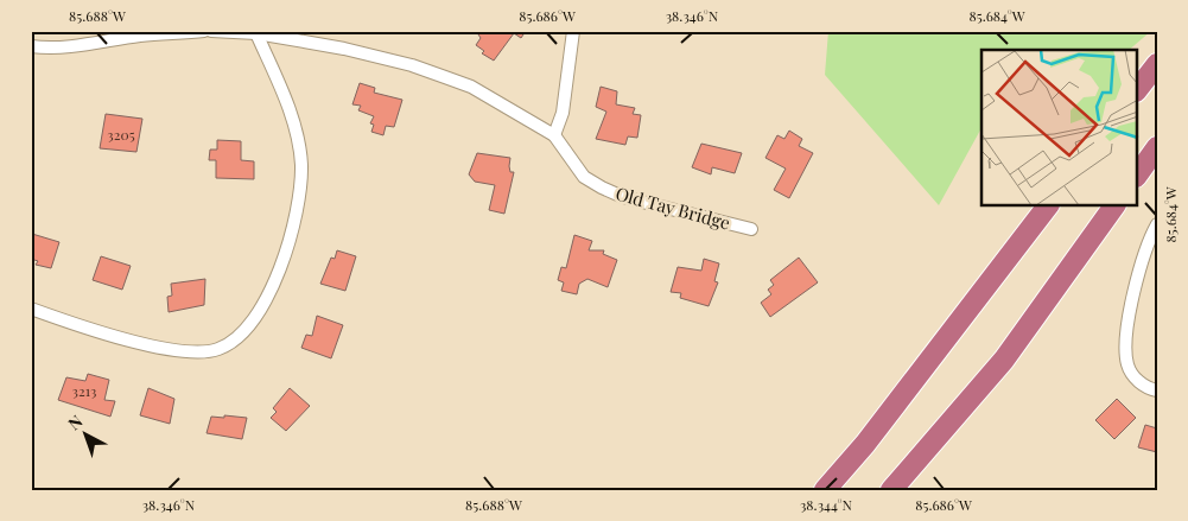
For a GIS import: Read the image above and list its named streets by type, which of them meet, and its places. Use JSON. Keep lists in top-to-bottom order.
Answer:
{
  "streets": {
    "street": ["Old Tay Bridge"]
  },
  "house_numbers": ["3205", "3213"],
  "north": "top left",
  "coordinates": [
    "85.688°W",
    "85.686°W",
    "38.346°N",
    "85.684°W",
    "38.344°N"
  ]
}
